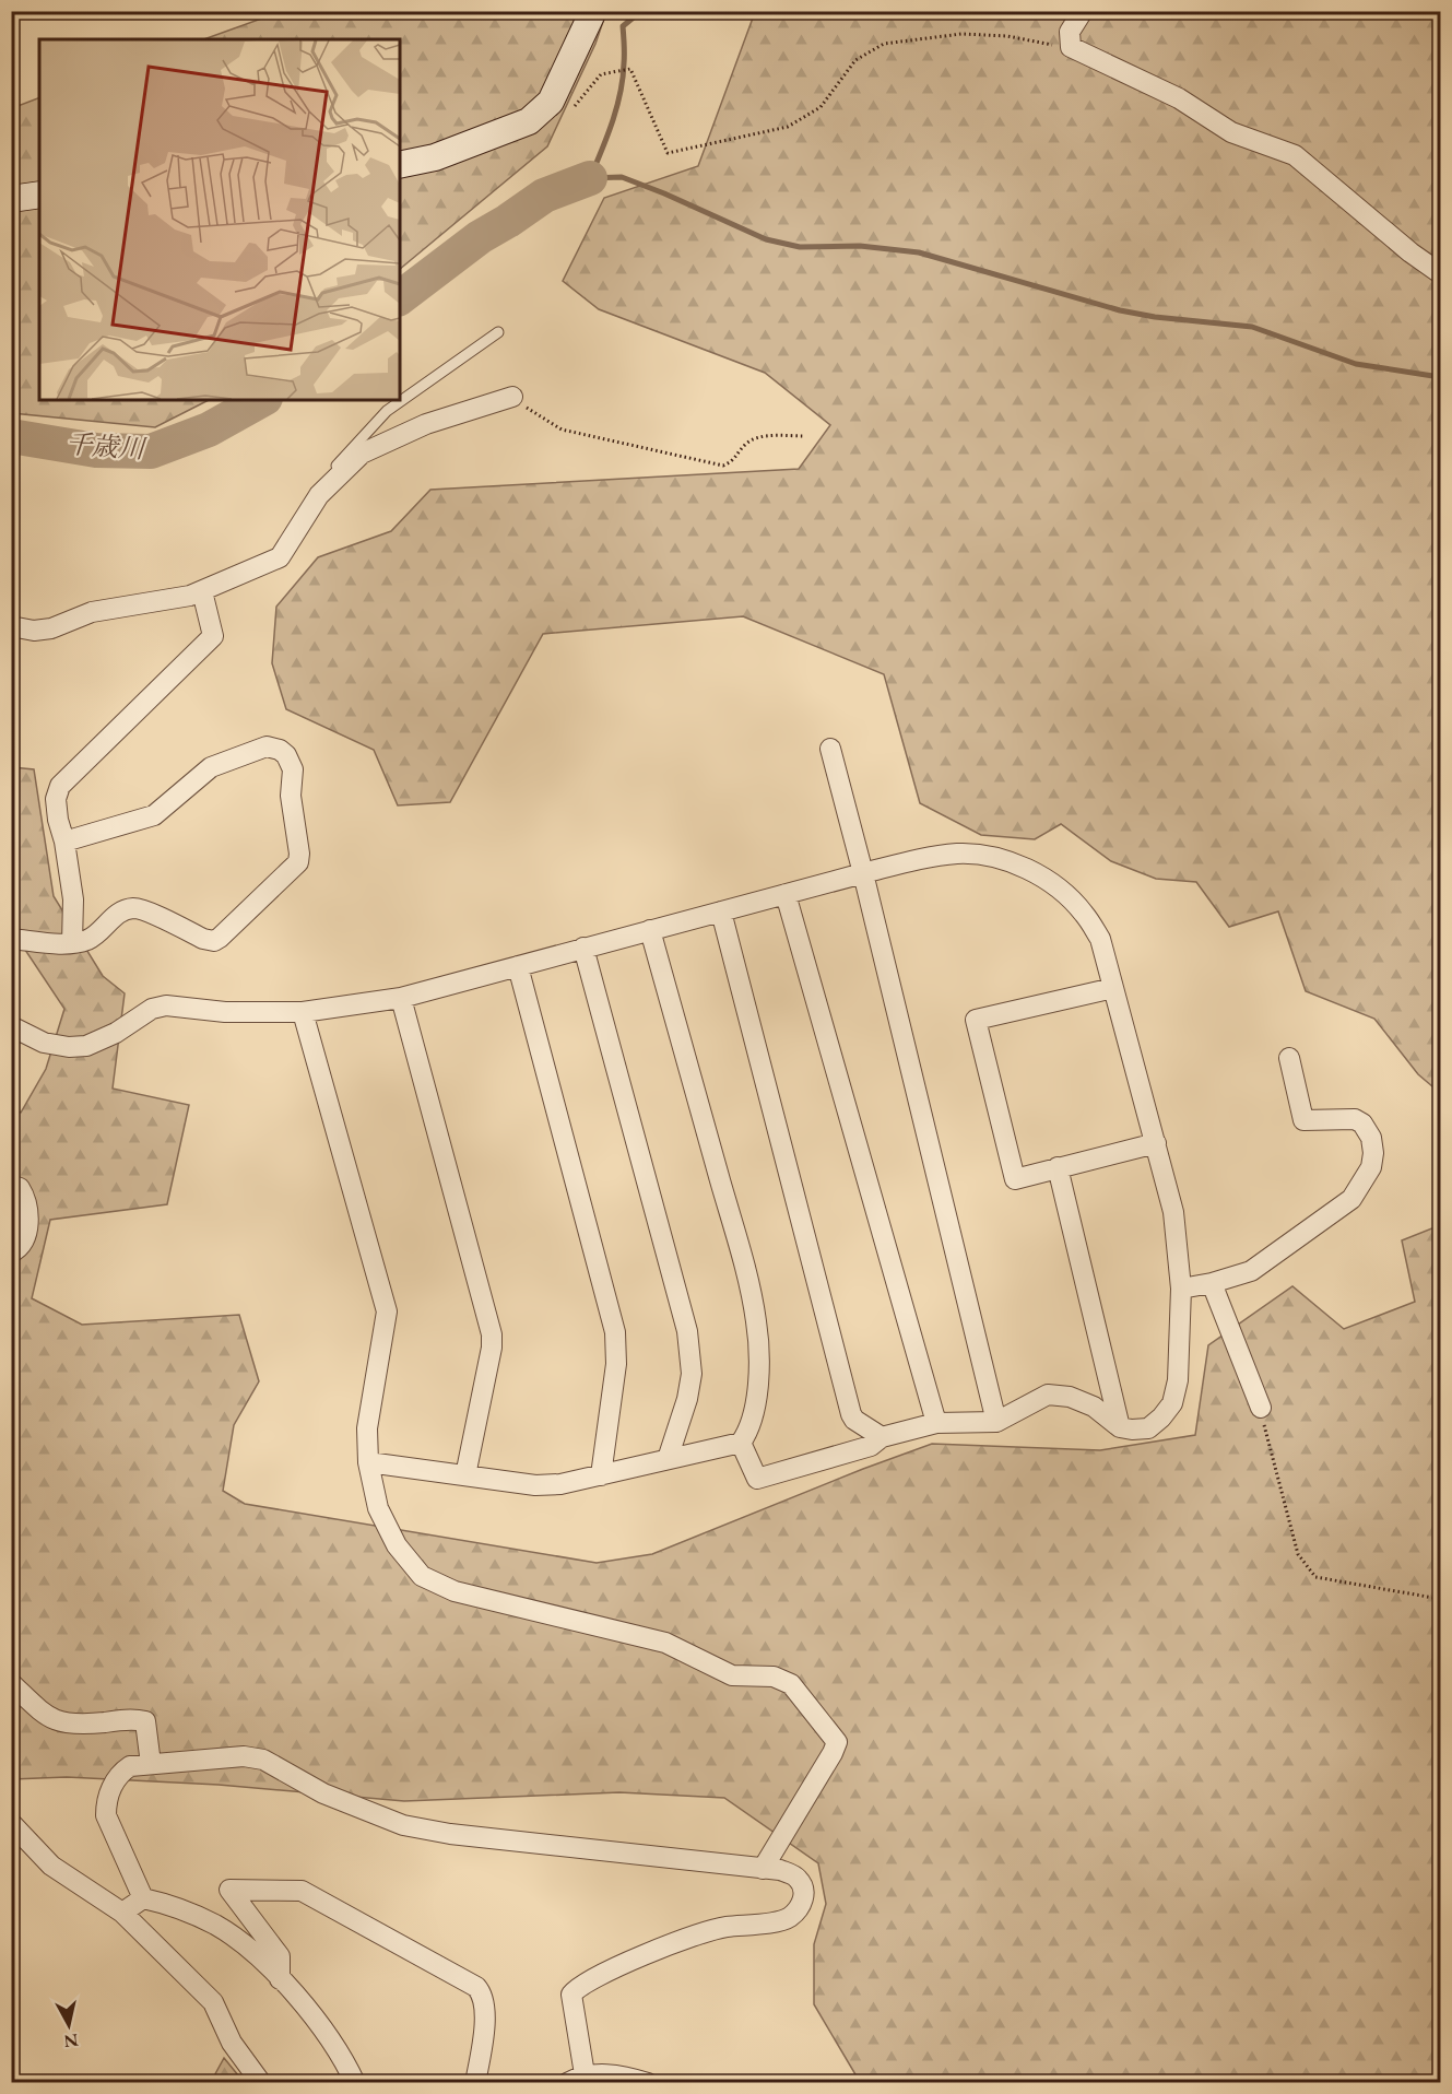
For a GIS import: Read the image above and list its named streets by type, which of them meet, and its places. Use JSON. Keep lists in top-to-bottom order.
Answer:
{
  "water": ["千歳川"],
  "north": "bottom"
}
